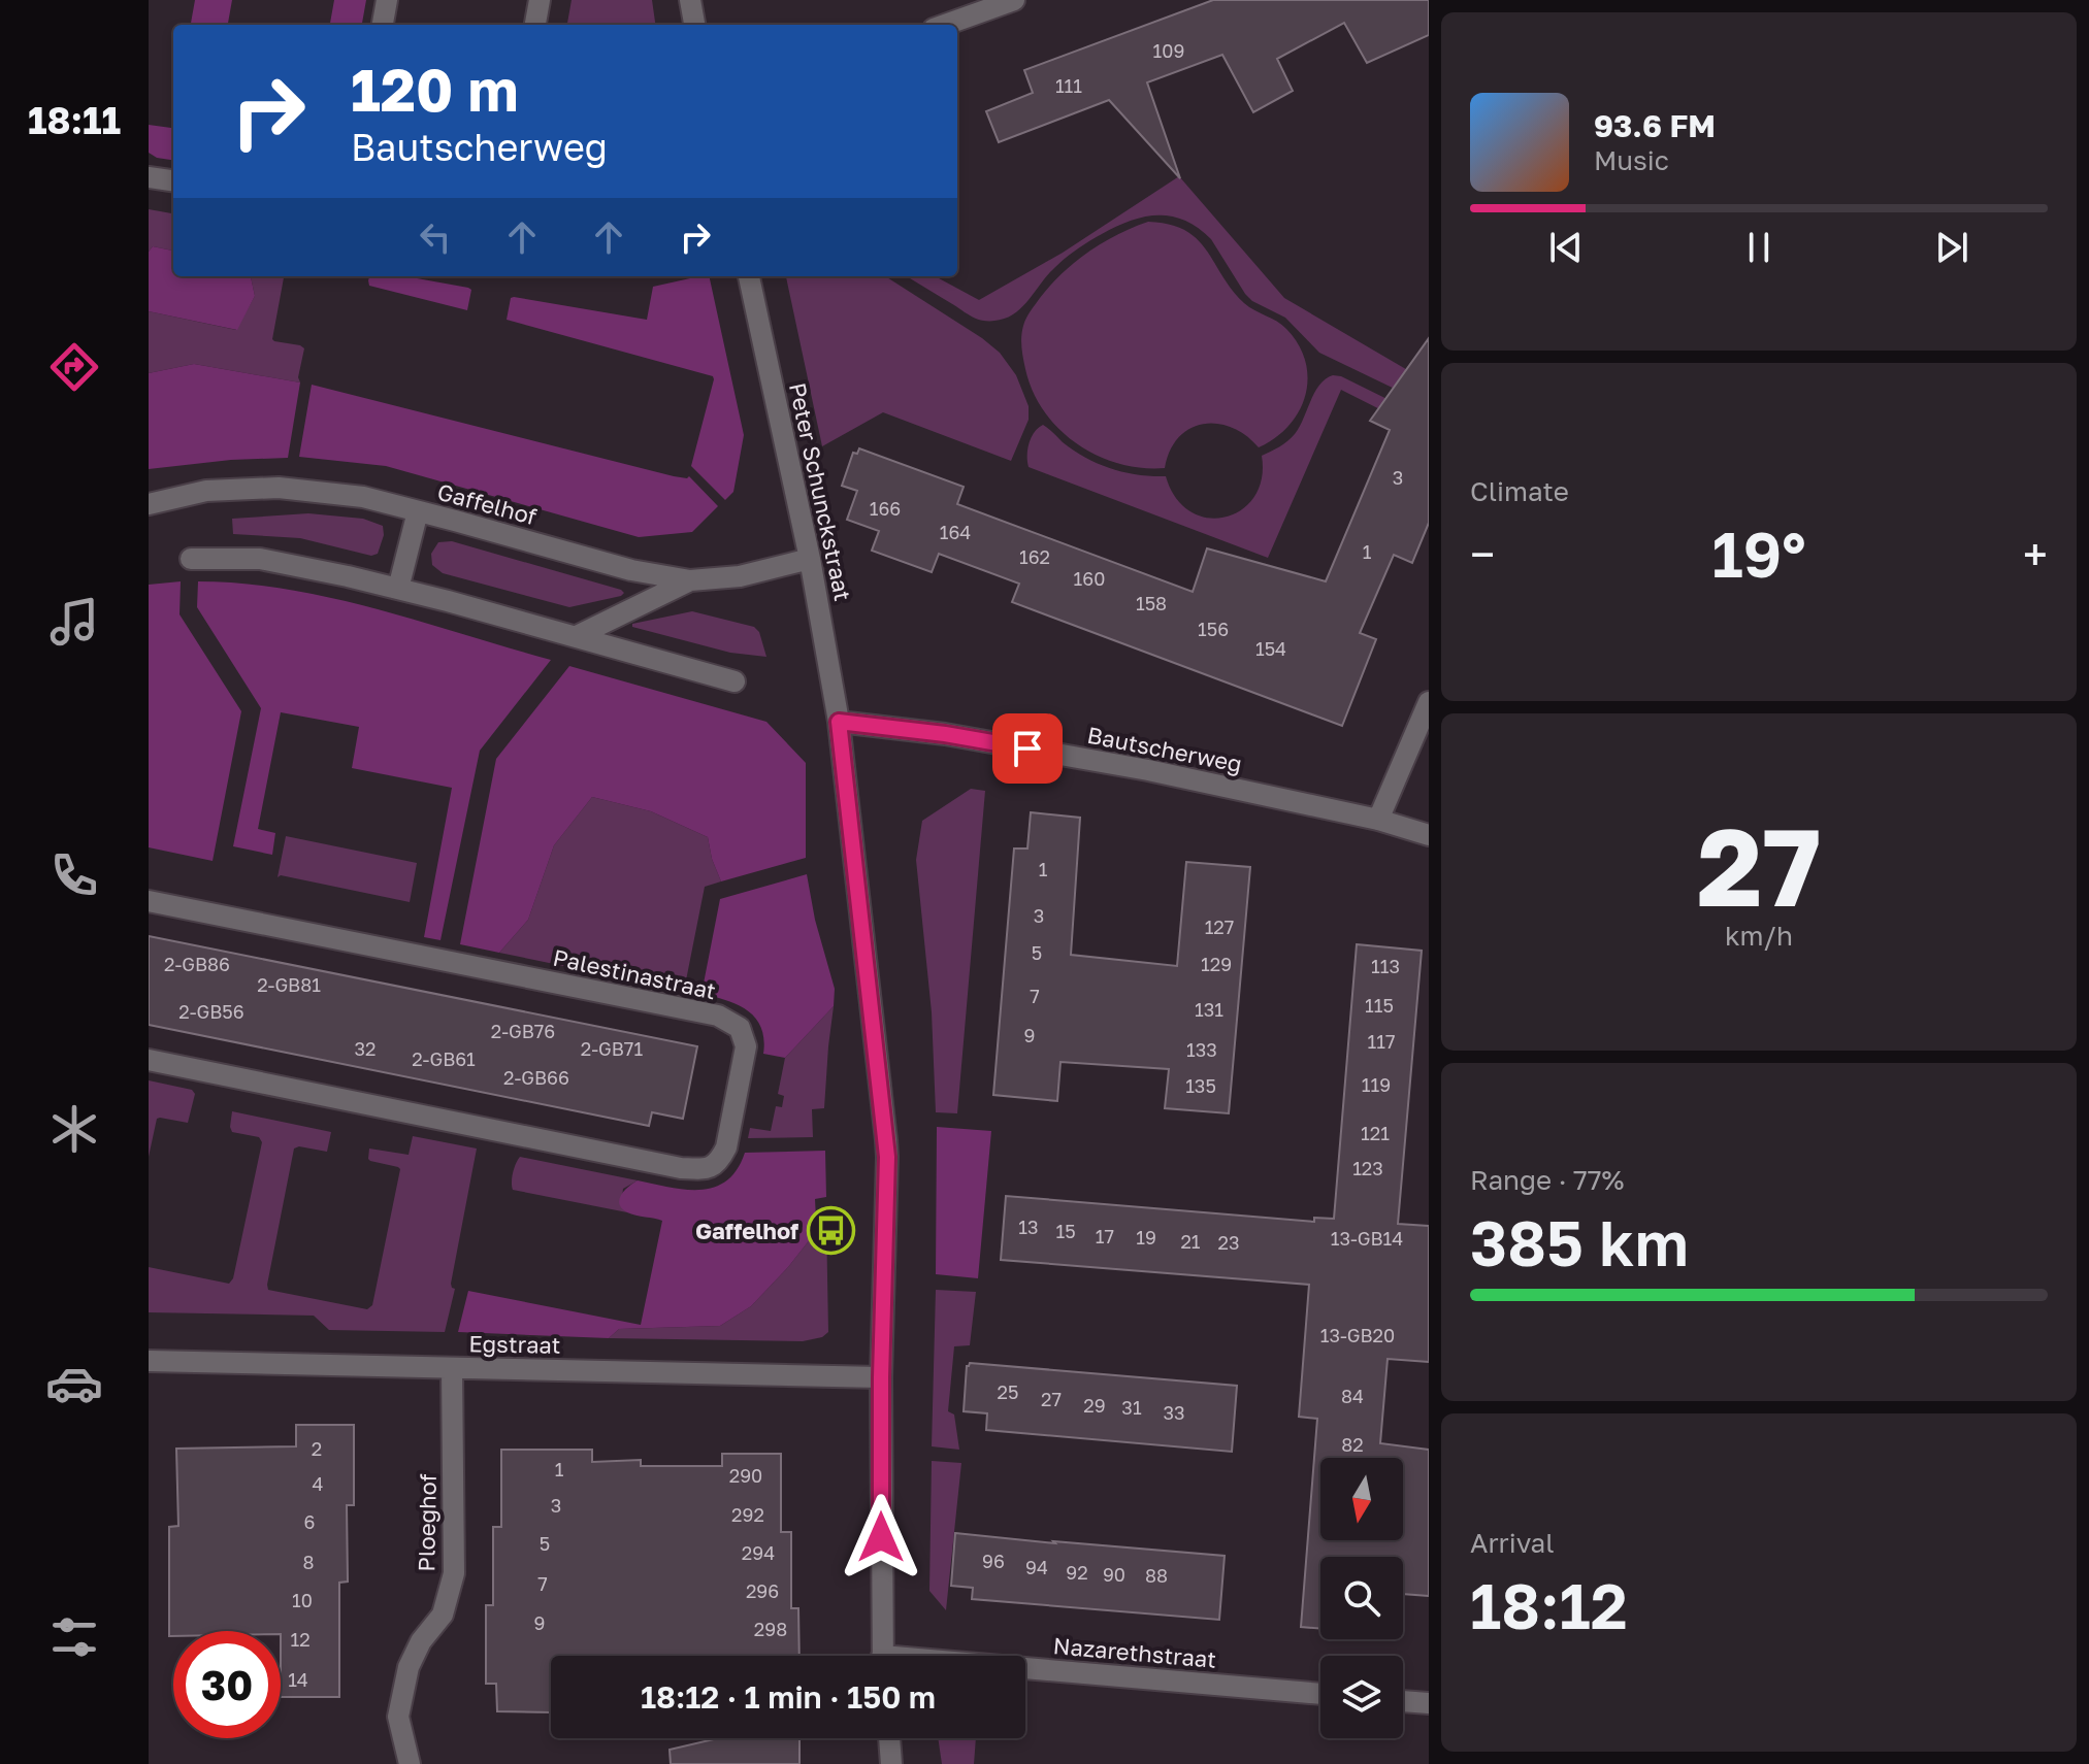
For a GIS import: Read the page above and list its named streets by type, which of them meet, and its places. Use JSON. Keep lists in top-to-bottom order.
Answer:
{
  "streets": {
    "street": [
      "Peter Schunckstraat",
      "Gaffelhof",
      "Bautscherweg",
      "Palestinastraat",
      "Egstraat",
      "Ploeghof",
      "Nazarethstraat"
    ]
  },
  "crossings": [
    ["Peter Schunckstraat", "Gaffelhof"],
    ["Peter Schunckstraat", "Bautscherweg"],
    ["Egstraat", "Ploeghof"]
  ],
  "places": {
    "bus stop": ["Gaffelhof"]
  },
  "house_numbers": [
    "109",
    "111",
    "3",
    "166",
    "164",
    "1",
    "162",
    "160",
    "158",
    "156",
    "154",
    "1",
    "3",
    "127",
    "5",
    "2-GB86",
    "129",
    "113",
    "2-GB81",
    "7",
    "115",
    "131",
    "2-GB56",
    "2-GB76",
    "9",
    "117",
    "32",
    "2-GB71",
    "133",
    "2-GB61",
    "2-GB66",
    "119",
    "135",
    "121",
    "123",
    "13",
    "15",
    "17",
    "19",
    "13-GB14",
    "21",
    "23",
    "13-GB20",
    "25",
    "84",
    "27",
    "29",
    "31",
    "33",
    "82",
    "2",
    "1",
    "290",
    "4",
    "3",
    "292",
    "6",
    "5",
    "294",
    "96",
    "8",
    "94",
    "92",
    "90",
    "88",
    "7",
    "296",
    "10",
    "9",
    "298",
    "12",
    "14"
  ],
  "north": "bottom",
  "page": {
    "tabs": "18:11",
    "turn": ["120 m", "Bautscherweg"],
    "song": ["93.6 FM", "Music"],
    "tile": [
      "Climate",
      ["27", "km/h"],
      ["Range · 77%", "385 km"],
      ["Arrival", "18:12"]
    ],
    "heat": ["−", "19°", "+"],
    "limit": "30",
    "trip": "18:12 · 1 min · 150 m"
  }
}
